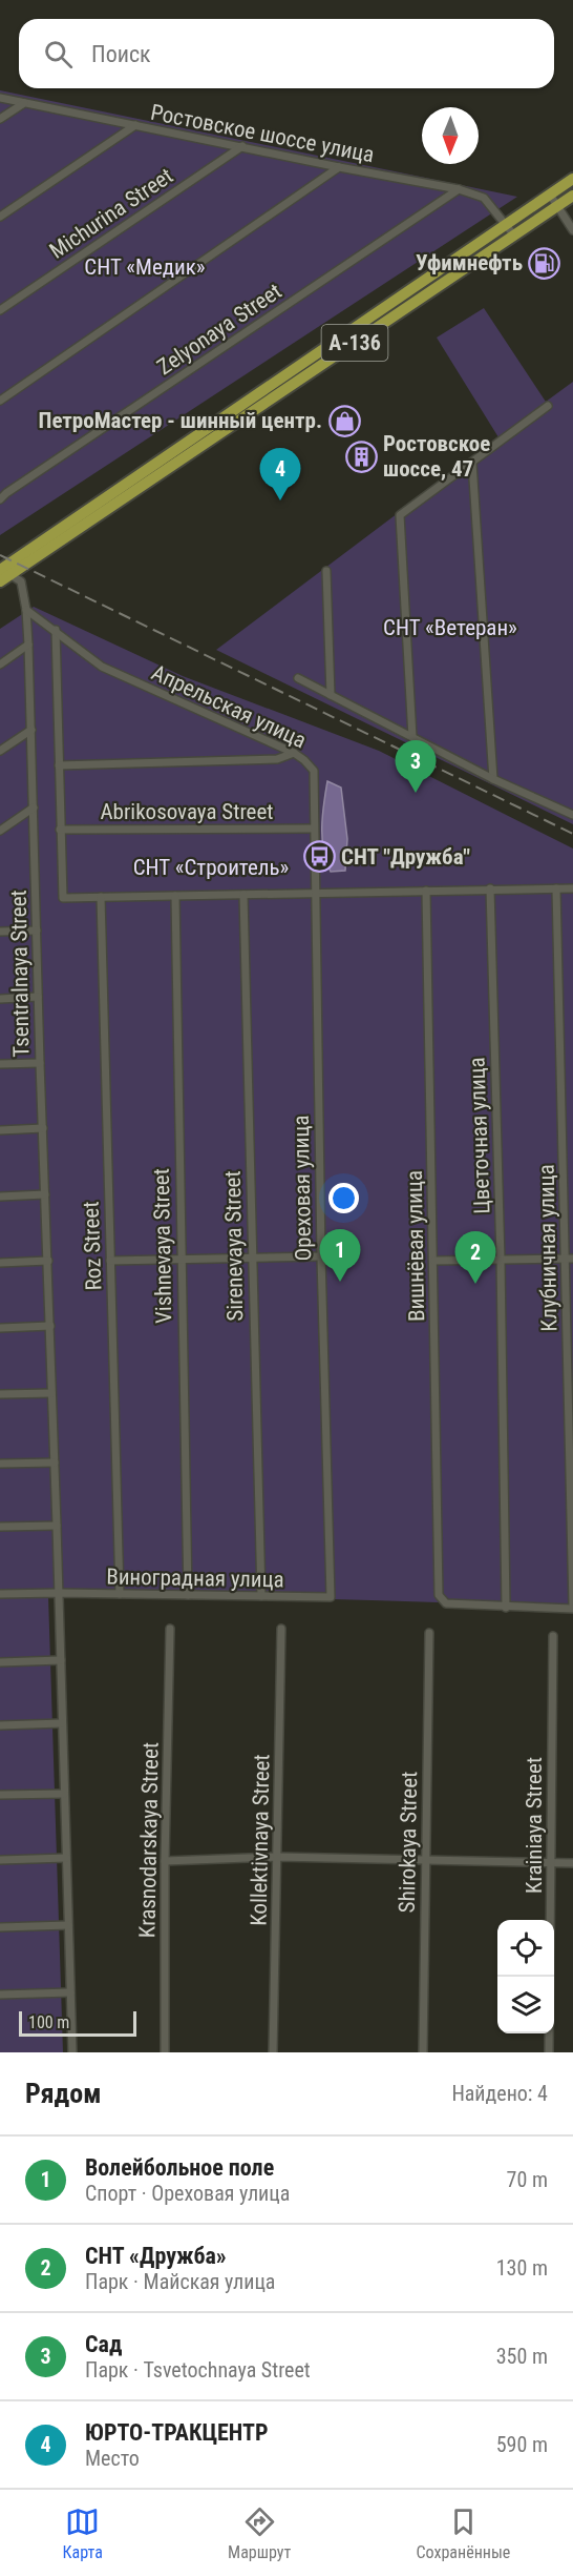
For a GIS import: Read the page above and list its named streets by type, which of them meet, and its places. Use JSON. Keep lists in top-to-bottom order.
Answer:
{
  "streets": {
    "highway": ["А-136"],
    "street": [
      "Ростовское шоссе улица",
      "Michurina Street",
      "Zelyonaya Street",
      "Апрельская улица",
      "Abrikosovaya Street",
      "Tsentralnaya Street",
      "Цветочная улица",
      "Ореховая улица",
      "Roz Street",
      "Vishnevaya Street",
      "Sirenevaya Street",
      "Вишнёвая улица",
      "Клубничная улица",
      "Виноградная улица",
      "Krainiaya Street",
      "Krasnodarskaya Street",
      "Kollektivnaya Street",
      "Shirokaya Street"
    ]
  },
  "crossings": [
    ["Ростовское шоссе улица", "Michurina Street"],
    ["Ростовское шоссе улица", "Zelyonaya Street"],
    ["Ростовское шоссе улица", "А-136"],
    ["А-136", "Tsentralnaya Street"],
    ["Апрельская улица", "Abrikosovaya Street"],
    ["Апрельская улица", "Tsentralnaya Street"],
    ["Апрельская улица", "Ореховая улица"],
    ["Tsentralnaya Street", "Виноградная улица"],
    ["Цветочная улица", "Вишнёвая улица"],
    ["Ореховая улица", "Виноградная улица"],
    ["Roz Street", "Виноградная улица"],
    ["Vishnevaya Street", "Виноградная улица"],
    ["Sirenevaya Street", "Виноградная улица"]
  ],
  "parks": ["СНТ «Медик»", "СНТ «Ветеран»", "СНТ «Строитель»"],
  "places": {
    "fuel station": ["Уфимнефть"],
    "shop": ["ПетроМастер - шинный центр."],
    "building": ["Ростовское шоссе, 47"],
    "bus stop": ["СНТ \"Дружба\""]
  },
  "scale_bar": "100 m",
  "north": "bottom",
  "page": {
    "search": "Поиск",
    "pins": [
      "4",
      "3",
      "1",
      "2"
    ],
    "scale": "100 m",
    "heading": ["Рядом", "Найдено: 4"],
    "list": [
      {
        "mark": "1",
        "name": "Волейбольное поле",
        "note": "Спорт · Ореховая улица",
        "value": "70 m"
      },
      {
        "mark": "2",
        "name": "СНТ «Дружба»",
        "note": "Парк · Майская улица",
        "value": "130 m"
      },
      {
        "mark": "3",
        "name": "Сад",
        "note": "Парк · Tsvetochnaya Street",
        "value": "350 m"
      },
      {
        "mark": "4",
        "name": "ЮРТО-ТРАКЦЕНТР",
        "note": "Место",
        "value": "590 m"
      }
    ],
    "nav": ["Карта", "Маршрут", "Сохранённые"]
  }
}
